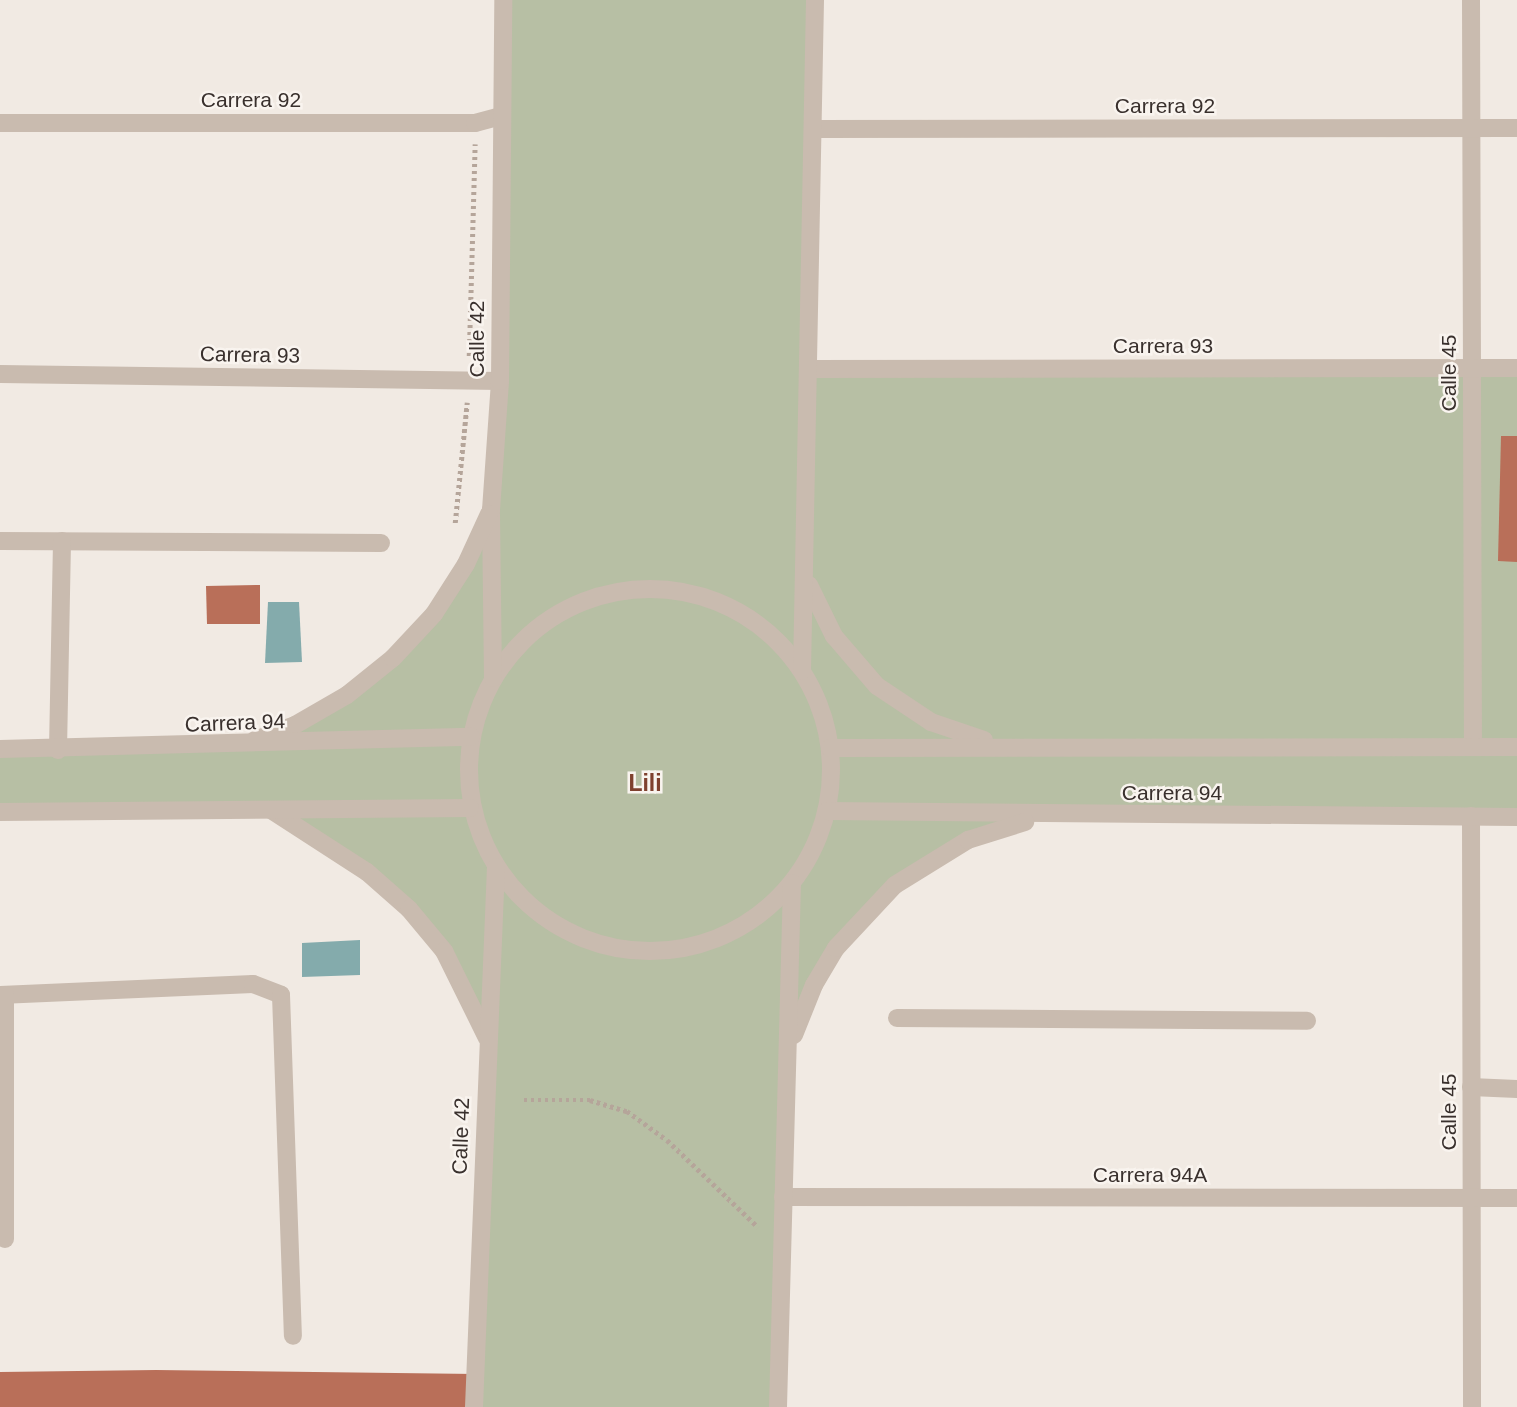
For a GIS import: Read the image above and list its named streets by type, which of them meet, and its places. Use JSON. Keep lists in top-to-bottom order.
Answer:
{
  "streets": {
    "street": [
      "Carrera 92",
      "Calle 42",
      "Carrera 93",
      "Calle 45",
      "Carrera 94",
      "Carrera 94A"
    ]
  },
  "crossings": [
    ["Carrera 92", "Calle 42"],
    ["Carrera 92", "Calle 45"],
    ["Calle 42", "Carrera 93"],
    ["Carrera 93", "Calle 45"],
    ["Calle 45", "Carrera 94"],
    ["Calle 45", "Carrera 94A"]
  ],
  "districts": ["Lili"]
}
